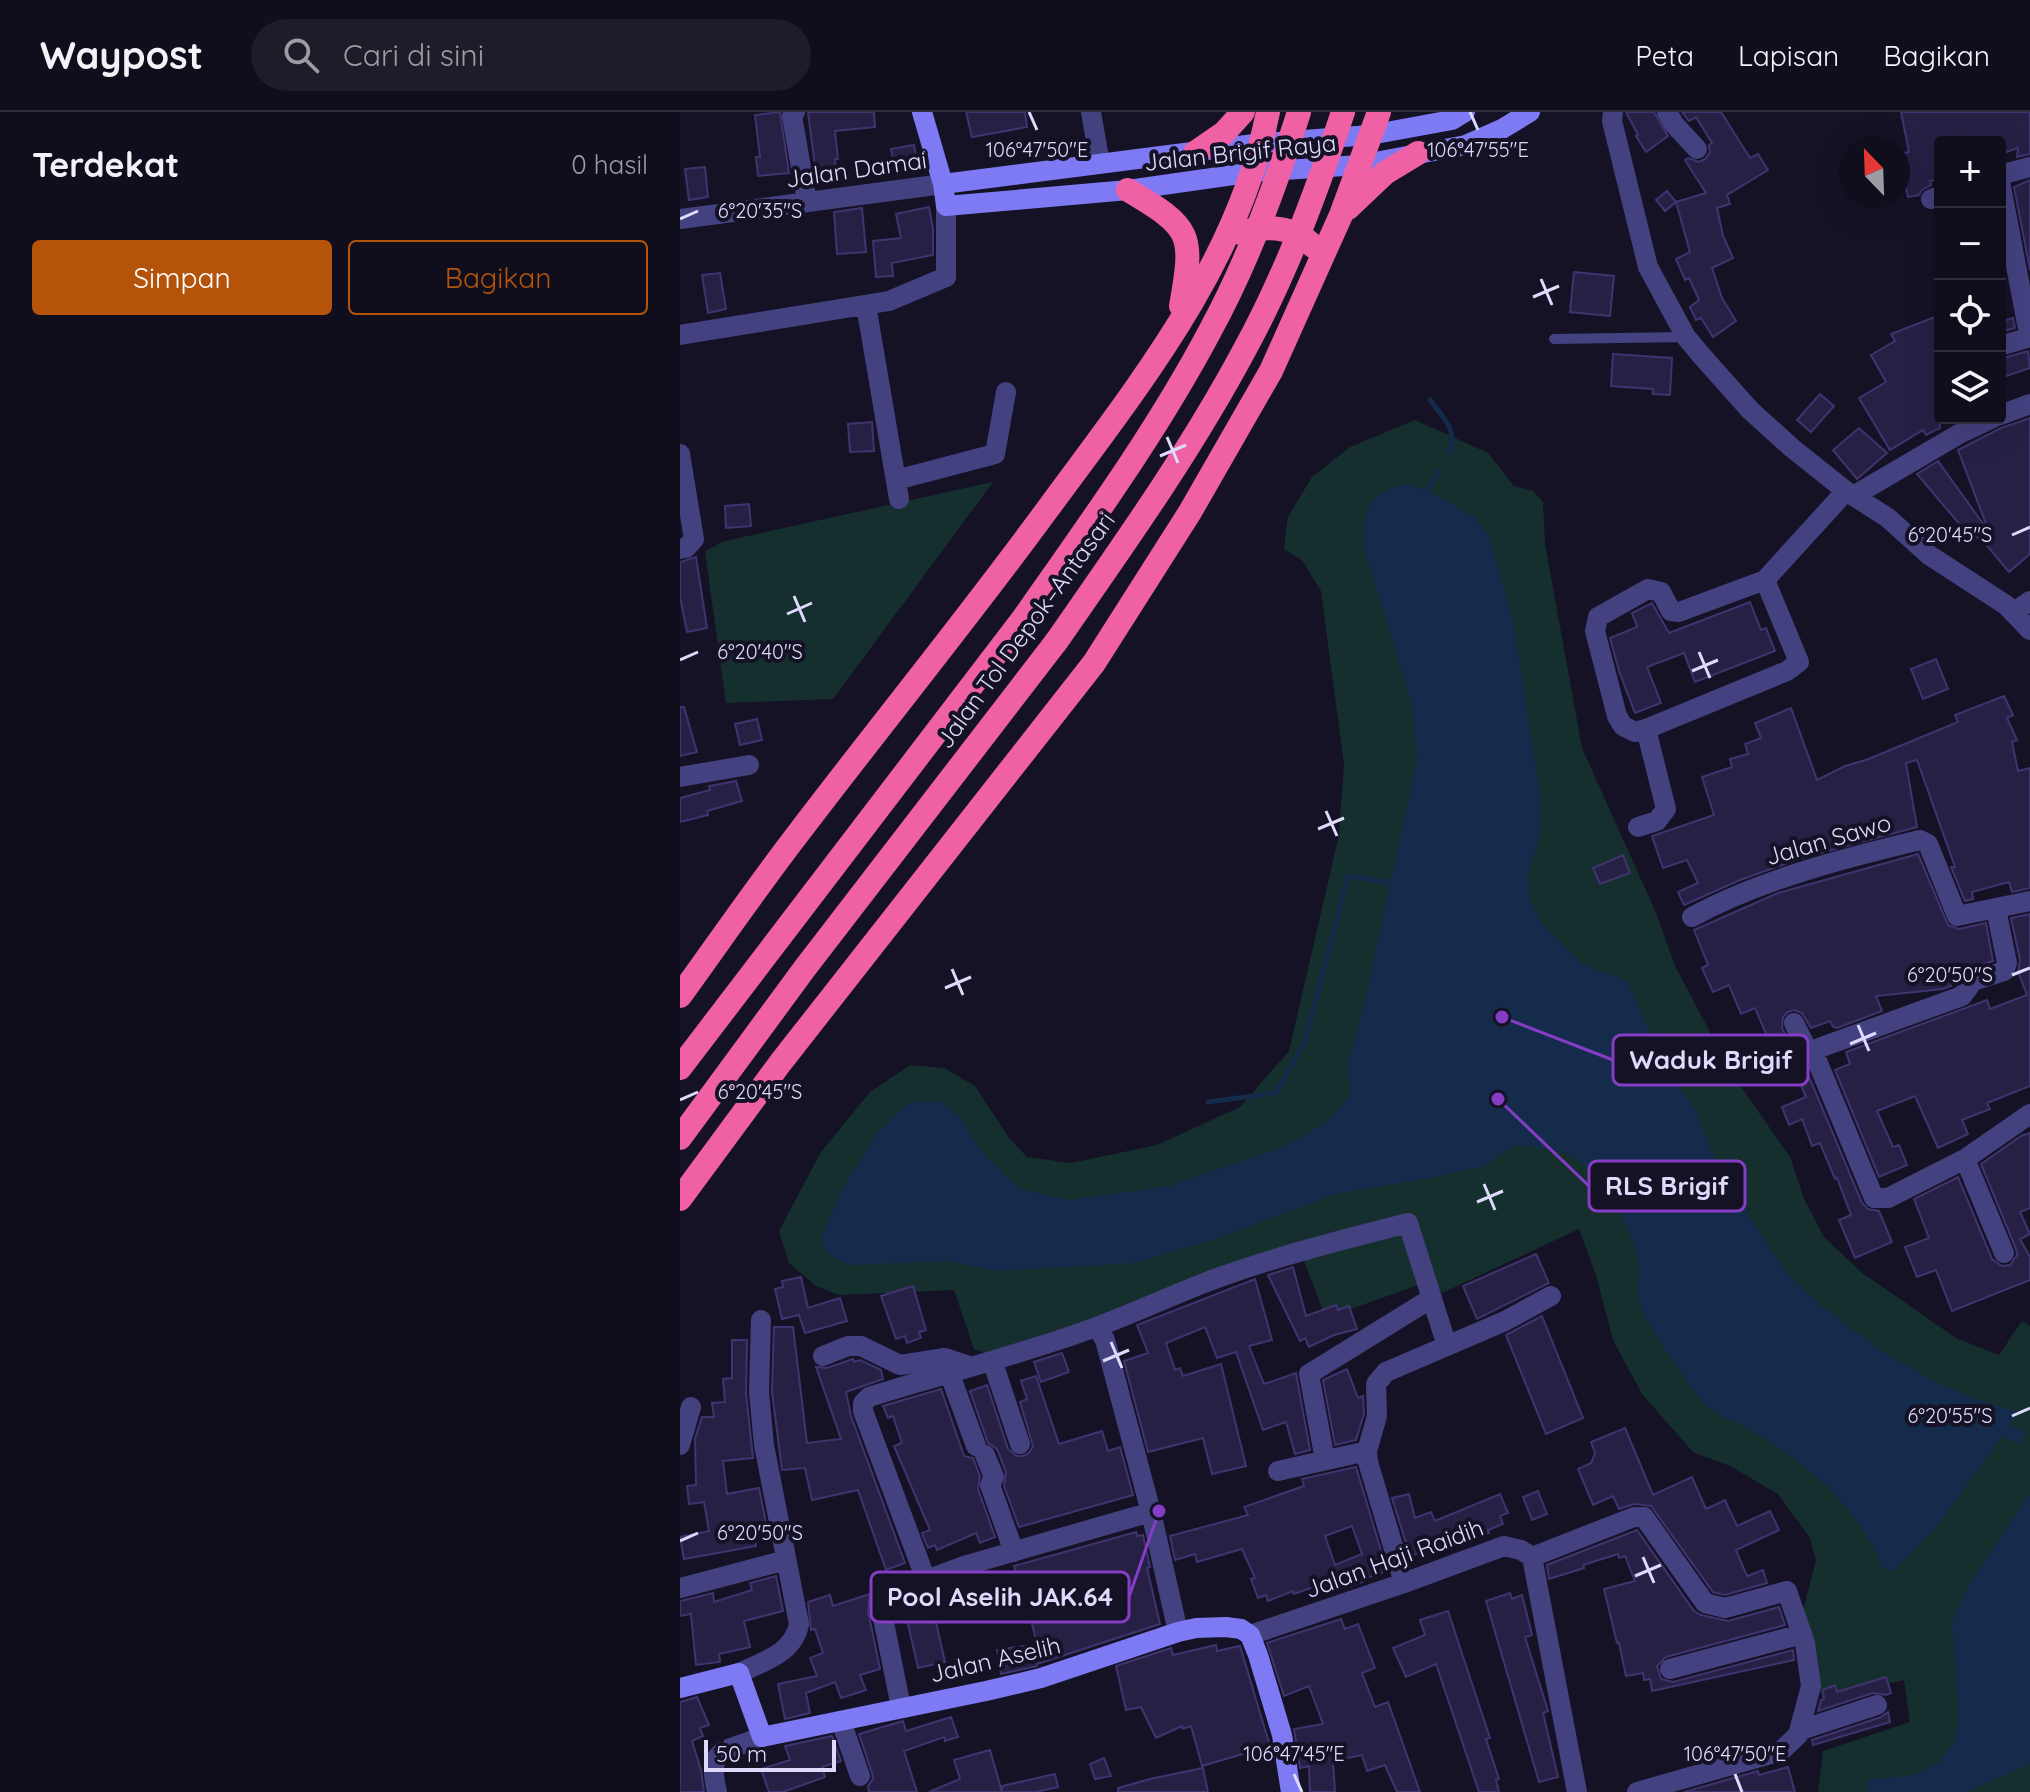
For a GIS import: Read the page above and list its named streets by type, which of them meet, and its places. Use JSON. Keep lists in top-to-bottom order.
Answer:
{
  "streets": {
    "highway": ["Jalan Tol Depok–Antasari"],
    "street": [
      "Jalan Brigif Raya",
      "Jalan Damai",
      "Jalan Sawo",
      "Jalan Haji Raidih",
      "Jalan Aselih"
    ]
  },
  "crossings": [
    ["Jalan Brigif Raya", "Jalan Damai"],
    ["Jalan Haji Raidih", "Jalan Aselih"]
  ],
  "places": ["Waduk Brigif", "RLS Brigif", "Pool Aselih JAK.64"],
  "scale_bar": "50 m",
  "north": "top left",
  "page": {
    "header": "Waypost",
    "search": "Cari di sini",
    "nav": ["Peta", "Lapisan", "Bagikan"],
    "heading": ["Terdekat", "0 hasil"],
    "map_buttons": ["+", "−"],
    "buttons": ["Simpan", "Bagikan"],
    "scale": "50 m"
  },
  "coordinates": [
    "106°47'50\"E",
    "106°47'55\"E",
    "6°20'35\"S",
    "6°20'45\"S",
    "6°20'40\"S",
    "6°20'50\"S",
    "6°20'55\"S",
    "106°47'45\"E"
  ]
}
